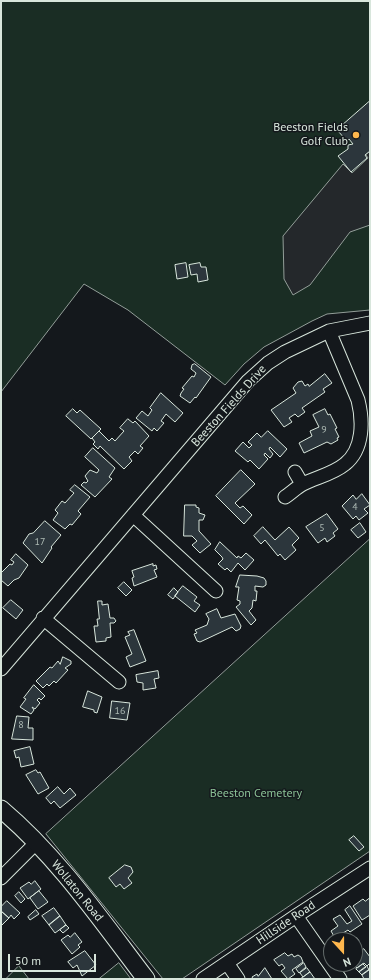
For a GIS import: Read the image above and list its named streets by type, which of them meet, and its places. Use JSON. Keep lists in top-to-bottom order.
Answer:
{
  "streets": {
    "main road": ["Wollaton Road"],
    "street": ["Beeston Fields Drive", "Hillside Road"]
  },
  "parks": ["Beeston Cemetery"],
  "places": ["Beeston Fields Golf Club"],
  "house_numbers": [
    "9",
    "4",
    "5",
    "17",
    "16",
    "8"
  ],
  "scale_bar": "50 m",
  "north": "bottom"
}
